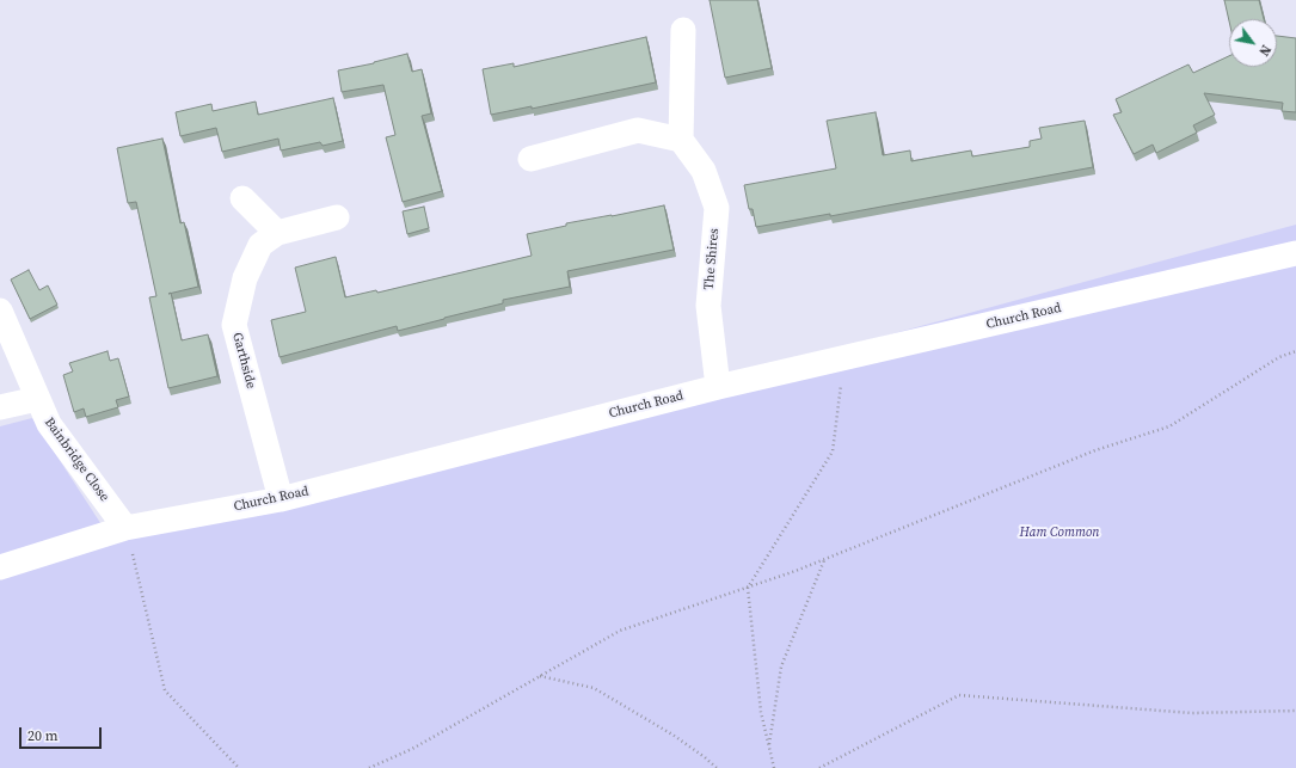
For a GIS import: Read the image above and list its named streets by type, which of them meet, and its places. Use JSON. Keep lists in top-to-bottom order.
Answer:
{
  "streets": {
    "street": [
      "The Shires",
      "Church Road",
      "Garthside",
      "Bainbridge Close"
    ]
  },
  "crossings": [
    ["The Shires", "Church Road"],
    ["Church Road", "Garthside"],
    ["Church Road", "Bainbridge Close"]
  ],
  "parks": ["Ham Common"],
  "scale_bar": "20 m",
  "north": "bottom right"
}
